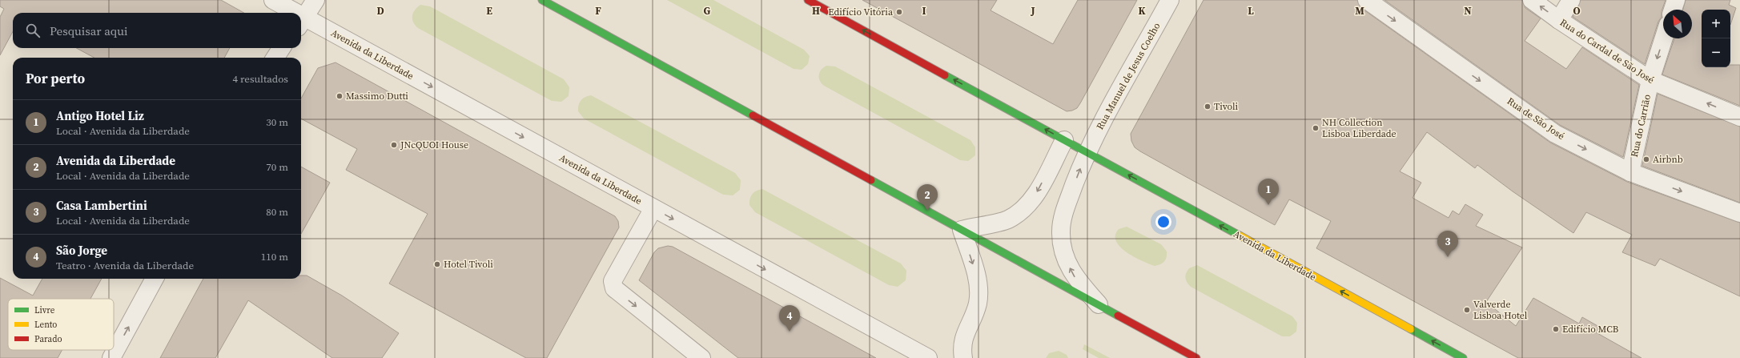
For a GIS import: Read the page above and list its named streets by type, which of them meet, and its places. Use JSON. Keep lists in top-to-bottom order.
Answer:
{
  "streets": {
    "main road": ["Avenida da Liberdade"],
    "street": [
      "Rua do Cardal de São José",
      "Rua Manuel de Jesus Coelho",
      "Rua de São José",
      "Rua do Carrião"
    ]
  },
  "crossings": [
    ["Rua do Cardal de São José", "Rua do Carrião"],
    ["Avenida da Liberdade", "Rua Manuel de Jesus Coelho"],
    ["Rua de São José", "Rua do Carrião"]
  ],
  "one_way": ["Rua do Cardal de São José", "Rua de São José"],
  "places": [
    "Edifício Vitória",
    "Massimo Dutti",
    "Tivoli",
    "NH Collection Lisboa Liberdade",
    "JNcQUOI House",
    "Airbnb",
    "Hotel Tivoli",
    "Valverde Lisboa Hotel",
    "Edifício MCB"
  ],
  "legend": ["Livre", "Lento", "Parado"],
  "north": "top left",
  "page": {
    "map_buttons": ["+", "−"],
    "search": "Pesquisar aqui",
    "heading": ["Por perto", "4 resultados"],
    "list": [
      {
        "mark": "1",
        "name": "Antigo Hotel Liz",
        "note": "Local · Avenida da Liberdade",
        "value": "30 m"
      },
      {
        "mark": "2",
        "name": "Avenida da Liberdade",
        "note": "Local · Avenida da Liberdade",
        "value": "70 m"
      },
      {
        "mark": "3",
        "name": "Casa Lambertini",
        "note": "Local · Avenida da Liberdade",
        "value": "80 m"
      },
      {
        "mark": "4",
        "name": "São Jorge",
        "note": "Teatro · Avenida da Liberdade",
        "value": "110 m"
      }
    ],
    "pins": [
      "1",
      "2",
      "3",
      "4"
    ]
  },
  "grid": {
    "columns": [
      "D",
      "E",
      "F",
      "G",
      "H",
      "I",
      "J",
      "K",
      "L",
      "M",
      "N",
      "O"
    ]
  }
}
